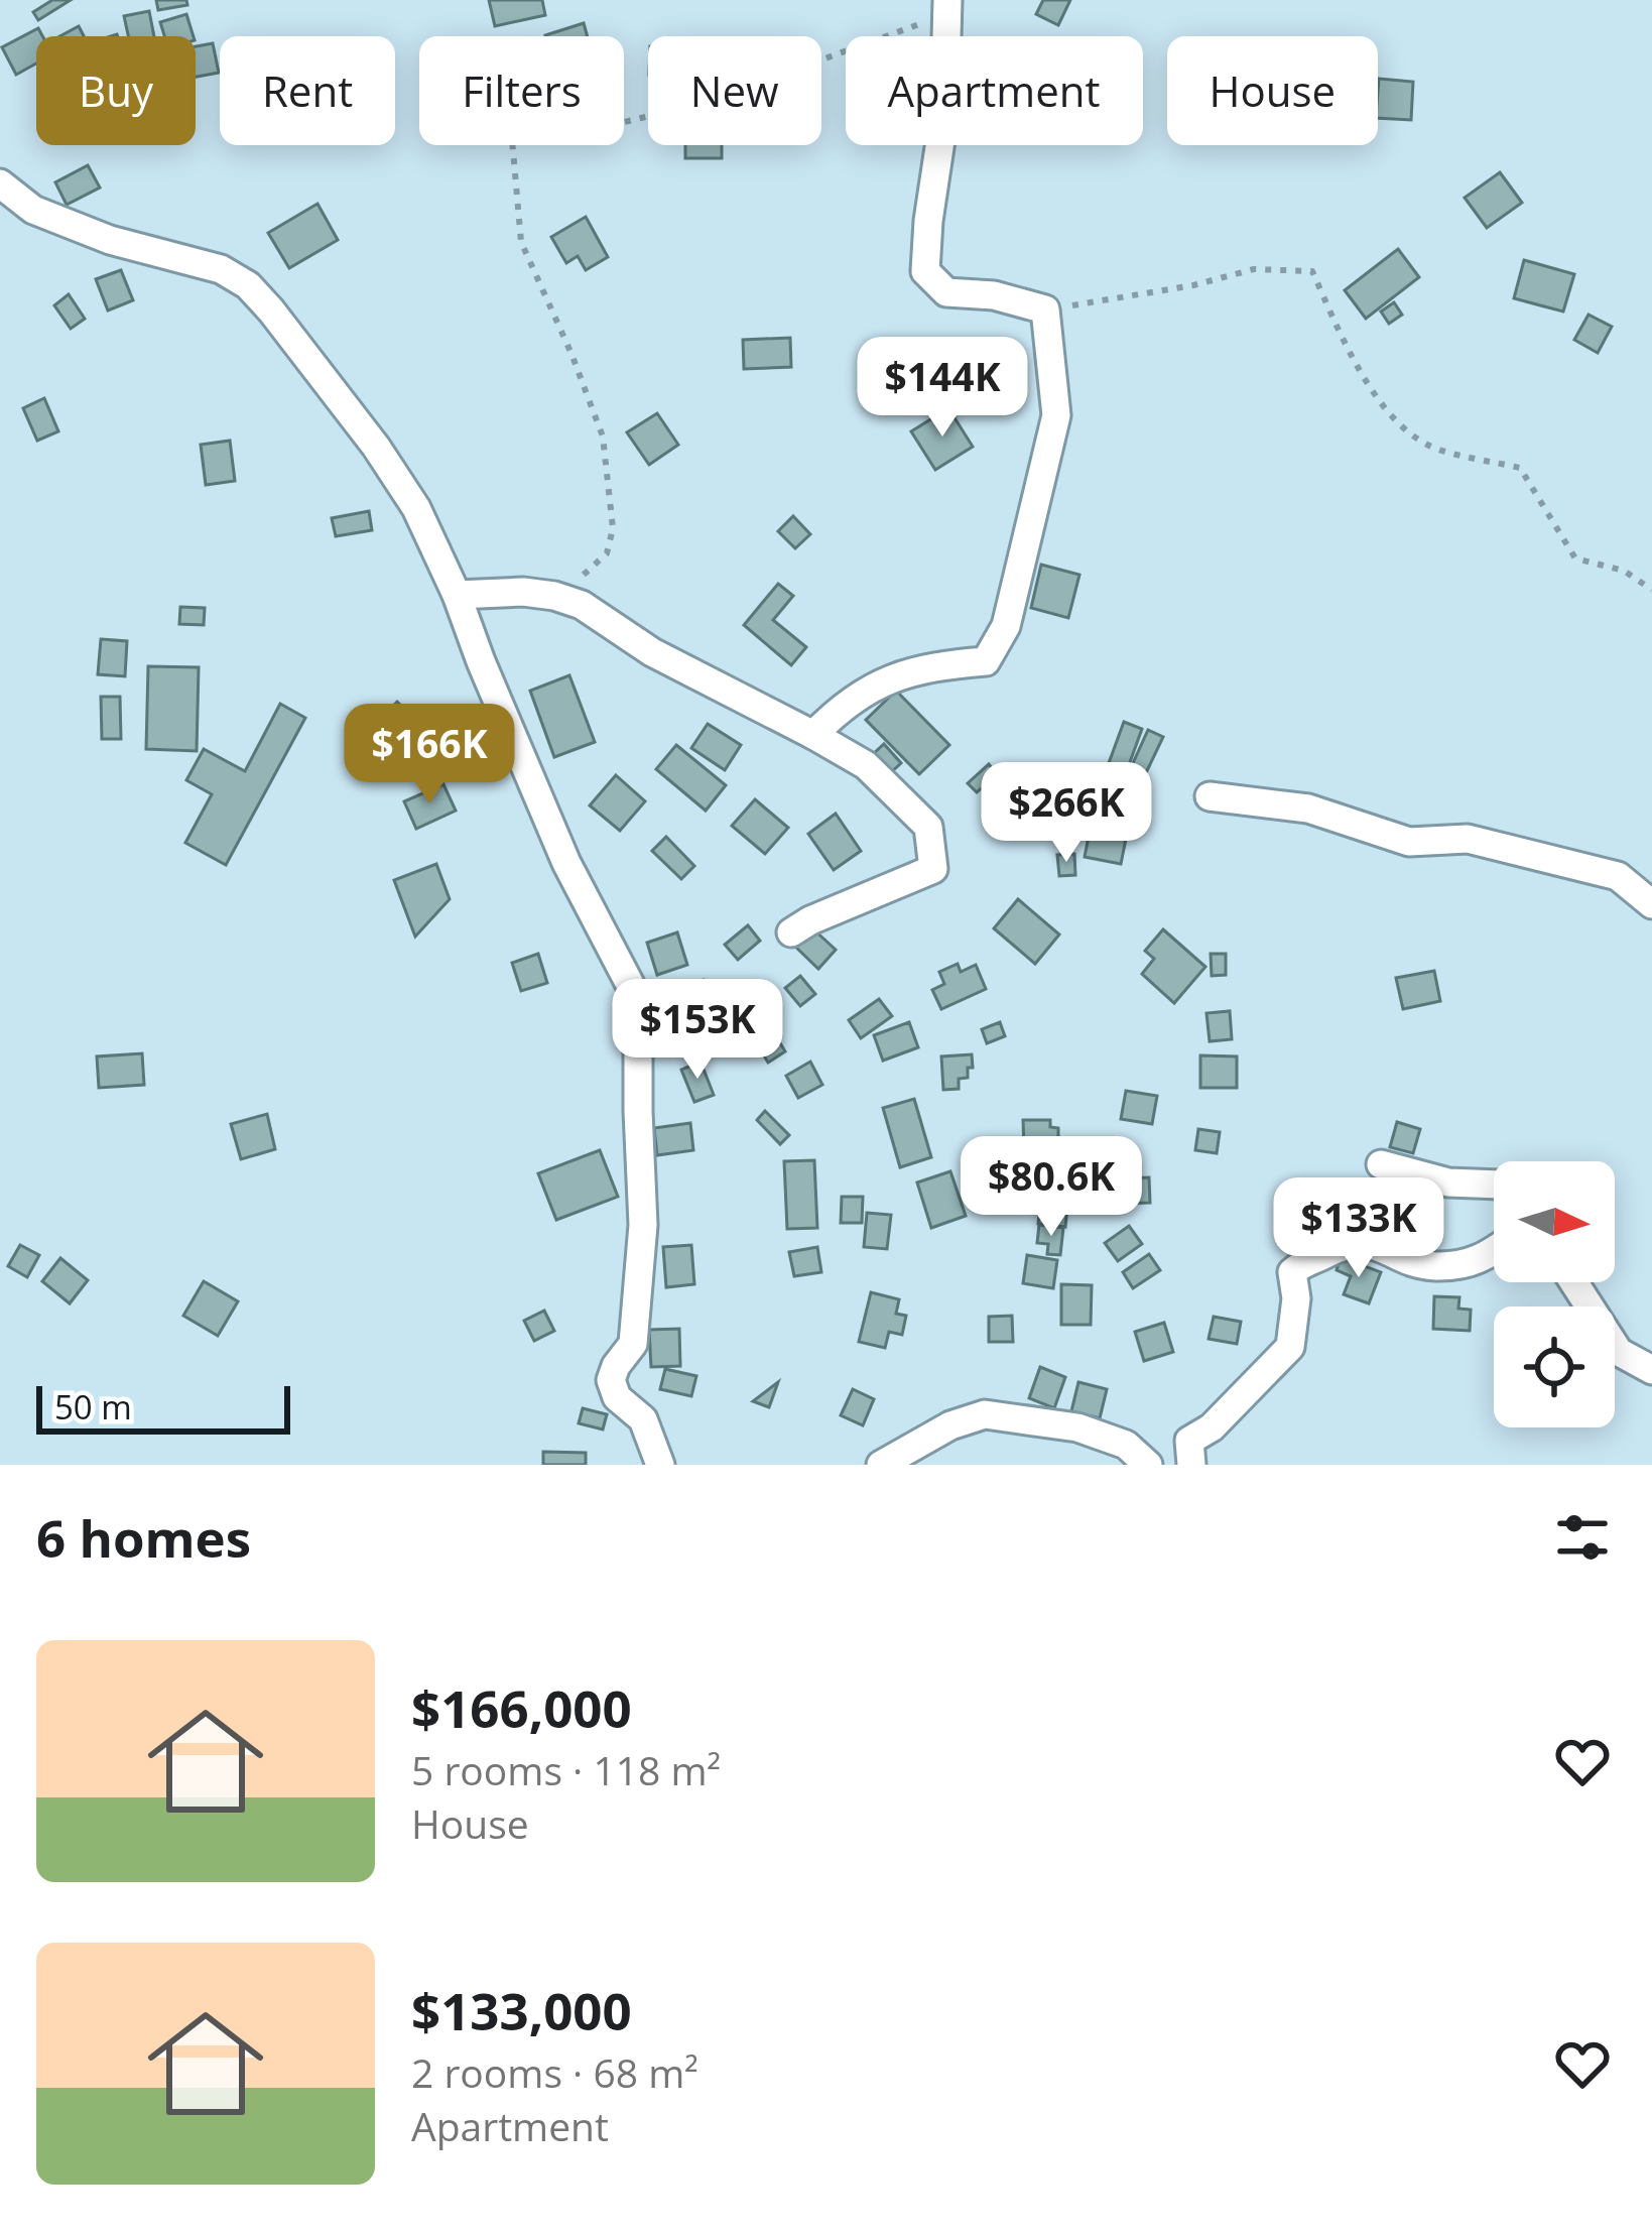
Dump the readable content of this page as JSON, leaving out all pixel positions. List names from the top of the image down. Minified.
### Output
{"scale_bar":"50 m","north":"right","page":{"chip":["Buy","Rent","Filters","New","Apartment","House"],"price":["$144K","$166K","$266K","$153K","$80.6K","$133K"],"scale":"50 m","heading":"6 homes","list":[{"name":"$166,000","note":"5 rooms · 118 m² · House"},{"name":"$133,000","note":"2 rooms · 68 m² · Apartment"}]}}
